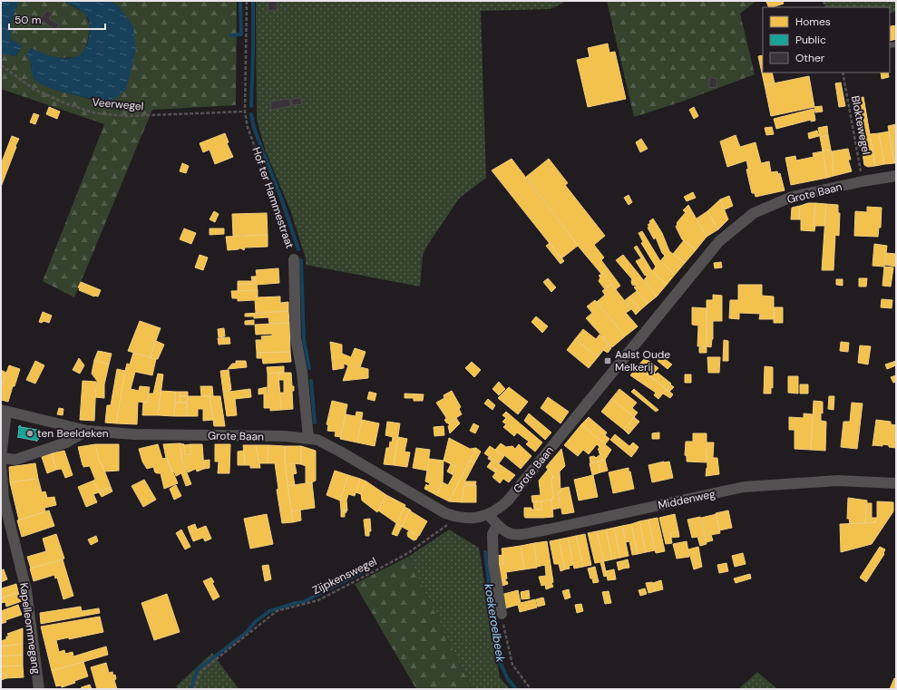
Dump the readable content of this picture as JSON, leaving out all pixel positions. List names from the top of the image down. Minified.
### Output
{"streets":{"street":["Grote Baan","Hof ter Hammestraat","Middenweg","Kapelleommegang"],"path":["Veerwegel","Bloktewegel","Zijpkenswegel"]},"crossings":[["Veerwegel","Hof ter Hammestraat"],["Bloktewegel","Grote Baan"],["Grote Baan","Hof ter Hammestraat"],["Grote Baan","Middenweg"],["Grote Baan","Zijpkenswegel"]],"water":["koekeroelbeek"],"places":{"transit":["Aalst Oude Melkerij"],"other":["ten Beeldeken"]},"legend":["Homes","Public","Other"],"scale_bar":"50 m"}
